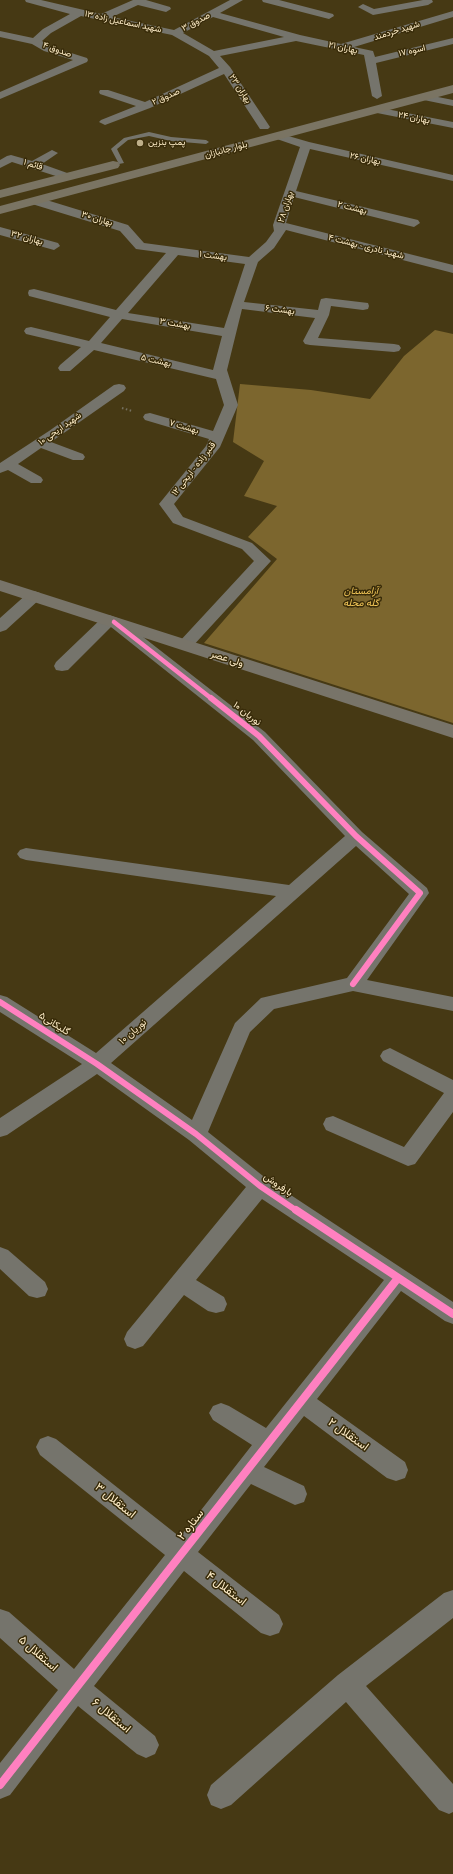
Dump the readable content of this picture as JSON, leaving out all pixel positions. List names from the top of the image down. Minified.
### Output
{"streets":{"highway":["بلوار جانبازان"],"main road":["ولی عصر"],"street":["شهید اسماعیل زاده ۱۳","صدوق ۳","شهید خردمند","بهاران ۲۱","صدوق ۴","اسوه ۱۷","بهاران ۲۳","صدوق ۲","بهاران ۲۴","بهاران ۲۶","قائم ۱","بهاران ۲۸","بهشت ۲","بهاران ۳۰","بهاران ۳۲","شهید نادری - بهشت ۴","بهشت ۱","بهشت ۶","بهشت ۳","بهشت ۵","بهشت ۷","شهید اریحی ۱۰","قنبر زاده - اریحی ۱۲","نوریان ۱۰","گلیکانی۵","بارفروش","استقلال ۲","استقلال ۳","ستاره ۲","استقلال ۴","استقلال ۵","استقلال ۶"]},"crossings":[["شهید اسماعیل زاده ۱۳","صدوق ۳"],["شهید اسماعیل زاده ۱۳","صدوق ۴"],["شهید اسماعیل زاده ۱۳","بهاران ۲۳"],["صدوق ۳","بهاران ۲۱"],["شهید خردمند","بهاران ۲۱"],["بهاران ۲۱","اسوه ۱۷"],["بهاران ۲۱","بلوار جانبازان"],["بهاران ۲۳","صدوق ۲"],["بهاران ۲۳","بلوار جانبازان"],["بهاران ۲۴","بلوار جانبازان"],["بلوار جانبازان","بهاران ۲۶"],["بلوار جانبازان","بهاران ۳۰"],["بهاران ۲۶","بهاران ۲۸"],["بهاران ۲۸","بهشت ۲"],["بهاران ۲۸","شهید نادری - بهشت ۴"],["بهاران ۲۸","بهشت ۱"],["بهاران ۲۸","قنبر زاده - اریحی ۱۲"],["بهاران ۳۰","بهشت ۱"],["بهشت ۱","قنبر زاده - اریحی ۱۲"],["بهشت ۶","قنبر زاده - اریحی ۱۲"],["بهشت ۳","قنبر زاده - اریحی ۱۲"],["بهشت ۵","قنبر زاده - اریحی ۱۲"],["بهشت ۷","قنبر زاده - اریحی ۱۲"],["قنبر زاده - اریحی ۱۲","ولی عصر"],["ولی عصر","نوریان ۱۰"],["نوریان ۱۰","گلیکانی۵"],["نوریان ۱۰","بارفروش"],["گلیکانی۵","بارفروش"],["بارفروش","ستاره ۲"],["استقلال ۲","ستاره ۲"],["استقلال ۳","ستاره ۲"],["استقلال ۳","استقلال ۴"],["ستاره ۲","استقلال ۴"],["ستاره ۲","استقلال ۵"],["ستاره ۲","استقلال ۶"],["استقلال ۵","استقلال ۶"]],"parks":["آرامستان گله محله"],"places":["پمپ بنزین"]}
